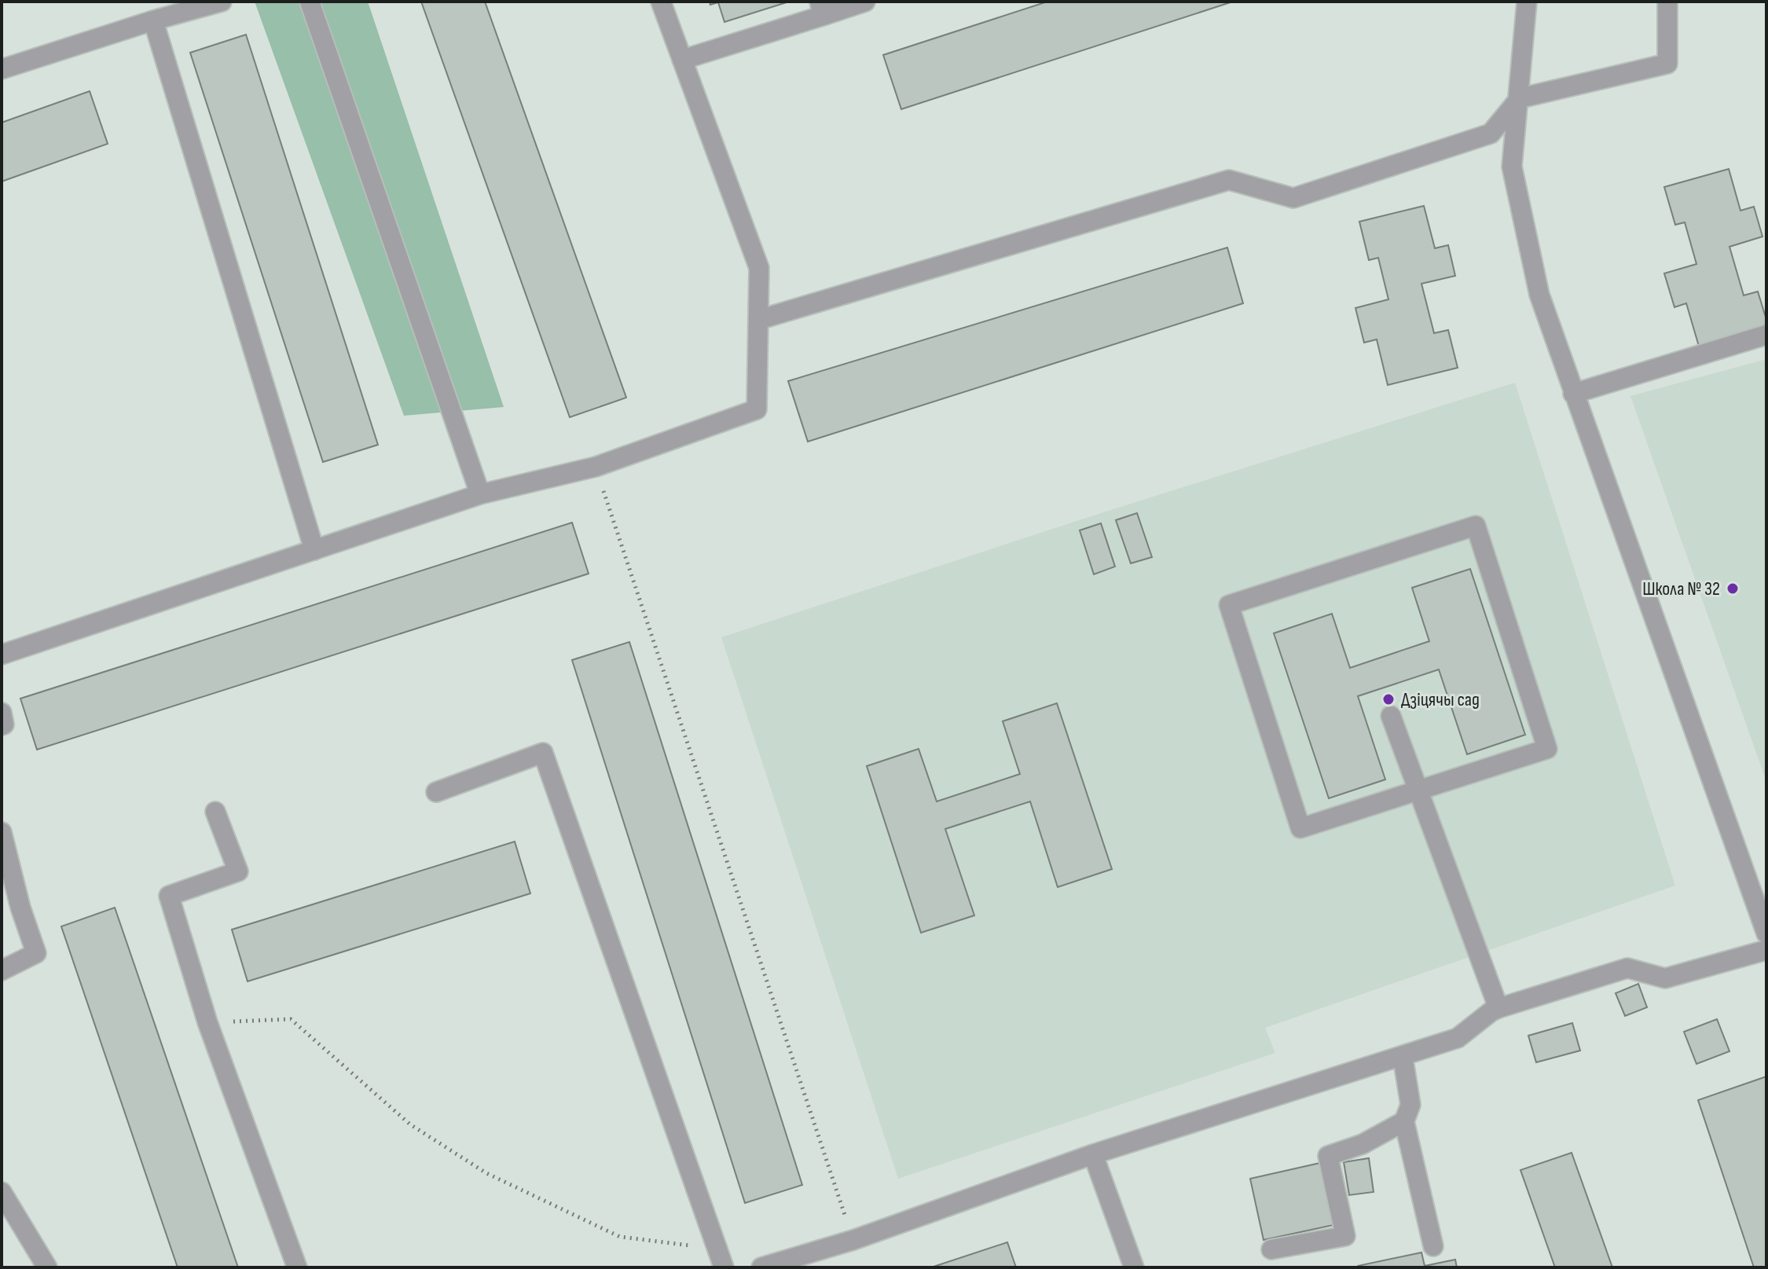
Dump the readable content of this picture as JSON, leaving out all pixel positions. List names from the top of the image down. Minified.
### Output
{"places":["Школа № 32","Дзіцячы сад"]}
